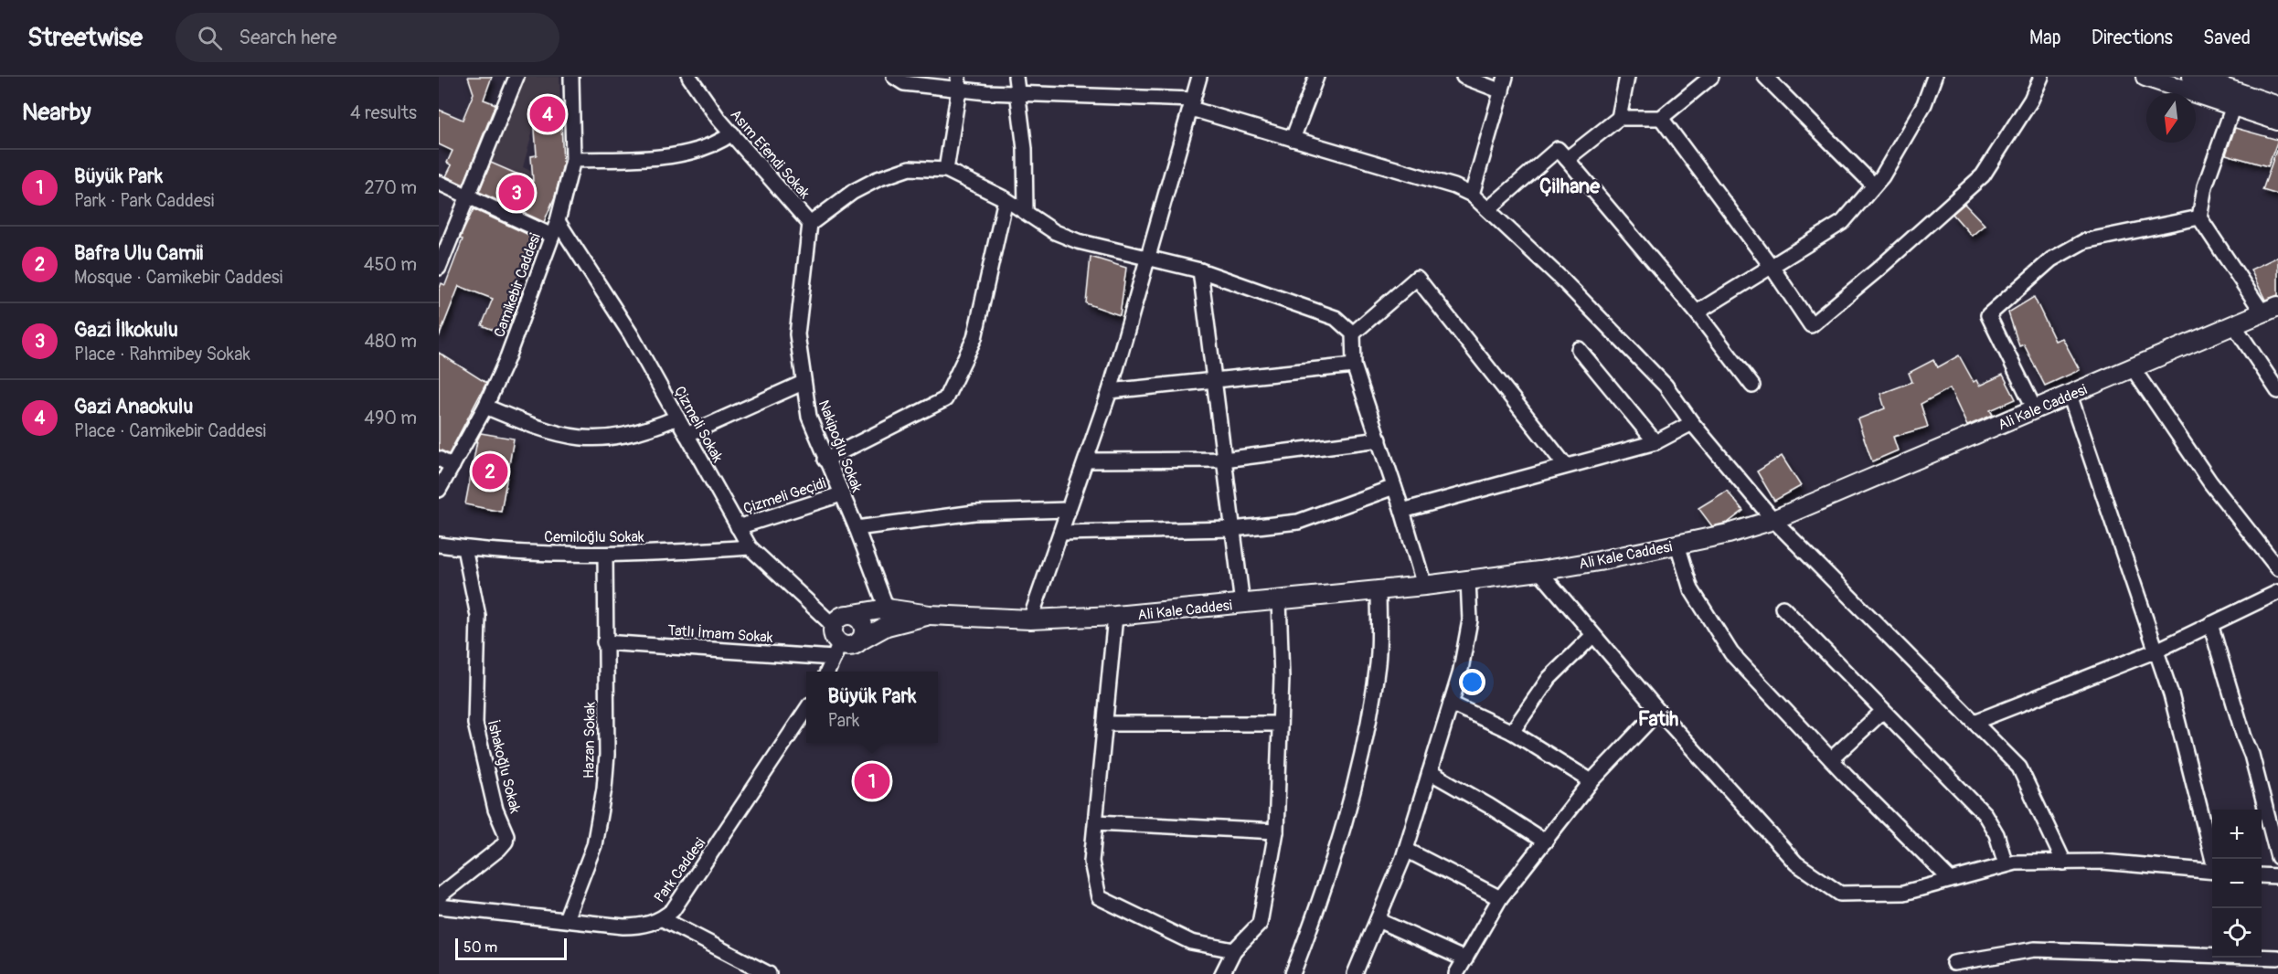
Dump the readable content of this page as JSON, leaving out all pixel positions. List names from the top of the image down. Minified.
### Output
{"streets":{"main road":["Ali Kale Caddesi"],"street":["Asım Efendi Sokak","Camikebir Caddesi","Çizmeli Sokak","Nakipoğlu Sokak","Çizmeli Geçidi","Cemiloğlu Sokak","Tatlı İmam Sokak","Hazan Sokak","İshakoğlu Sokak","Park Caddesi"]},"crossings":[["Asım Efendi Sokak","Nakipoğlu Sokak"],["Camikebir Caddesi","Çizmeli Sokak"],["Ali Kale Caddesi","Çizmeli Sokak"],["Ali Kale Caddesi","Nakipoğlu Sokak"],["Ali Kale Caddesi","Tatlı İmam Sokak"],["Çizmeli Sokak","Çizmeli Geçidi"],["Çizmeli Sokak","Cemiloğlu Sokak"],["Nakipoğlu Sokak","Çizmeli Geçidi"],["Cemiloğlu Sokak","Hazan Sokak"],["Cemiloğlu Sokak","İshakoğlu Sokak"],["Tatlı İmam Sokak","Hazan Sokak"],["Hazan Sokak","Park Caddesi"]],"districts":["Çilhane","Fatih"],"scale_bar":"50 m","north":"bottom","page":{"header":"Streetwise","search":"Search here","nav":["Map","Directions","Saved"],"heading":["Nearby","4 results"],"pins":["4","3","2","1"],"list":[{"mark":"1","name":"Büyük Park","note":"Park · Park Caddesi","value":"270 m"},{"mark":"2","name":"Bafra Ulu Camii","note":"Mosque · Camikebir Caddesi","value":"450 m"},{"mark":"3","name":"Gazi İlkokulu","note":"Place · Rahmibey Sokak","value":"480 m"},{"mark":"4","name":"Gazi Anaokulu","note":"Place · Camikebir Caddesi","value":"490 m"}],"popup":["Büyük Park","Park"],"map_buttons":["+","−"],"scale":"50 m"}}
